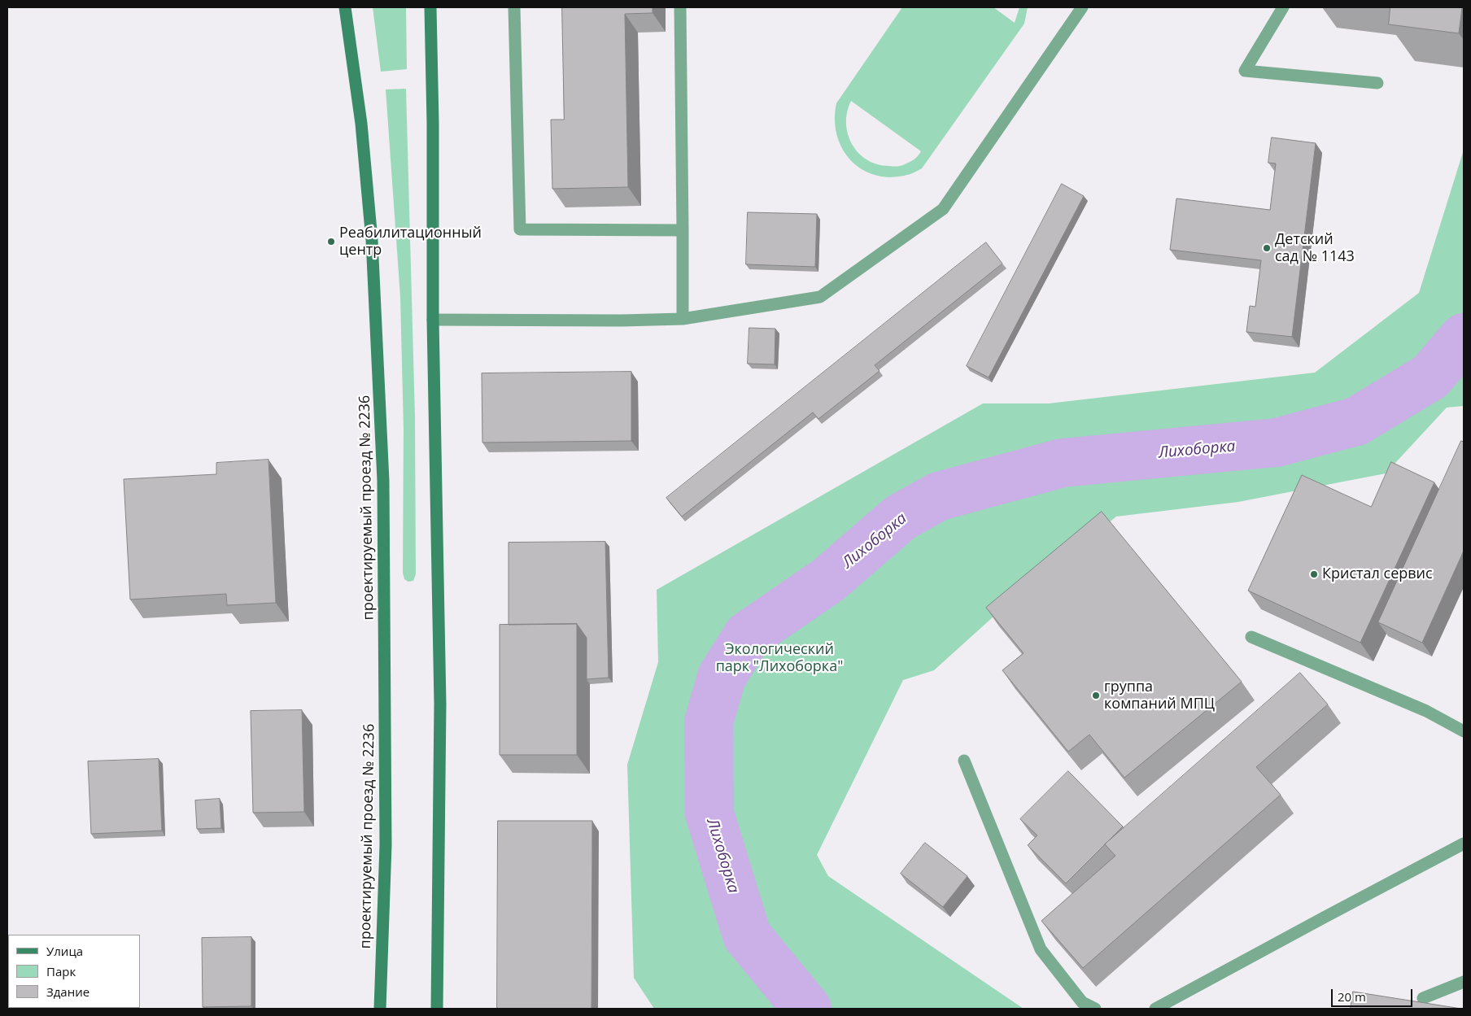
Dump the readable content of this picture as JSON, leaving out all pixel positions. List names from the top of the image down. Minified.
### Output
{"streets":{"main road":["проектируемый проезд № 2236"]},"water":["Лихоборка"],"parks":["Экологический парк \"Лихоборка\""],"places":["Реабилитационный центр","Детский сад № 1143","Кристал сервис","группа компаний МПЦ"],"legend":["Улица","Парк","Здание"],"scale_bar":"20 m"}
